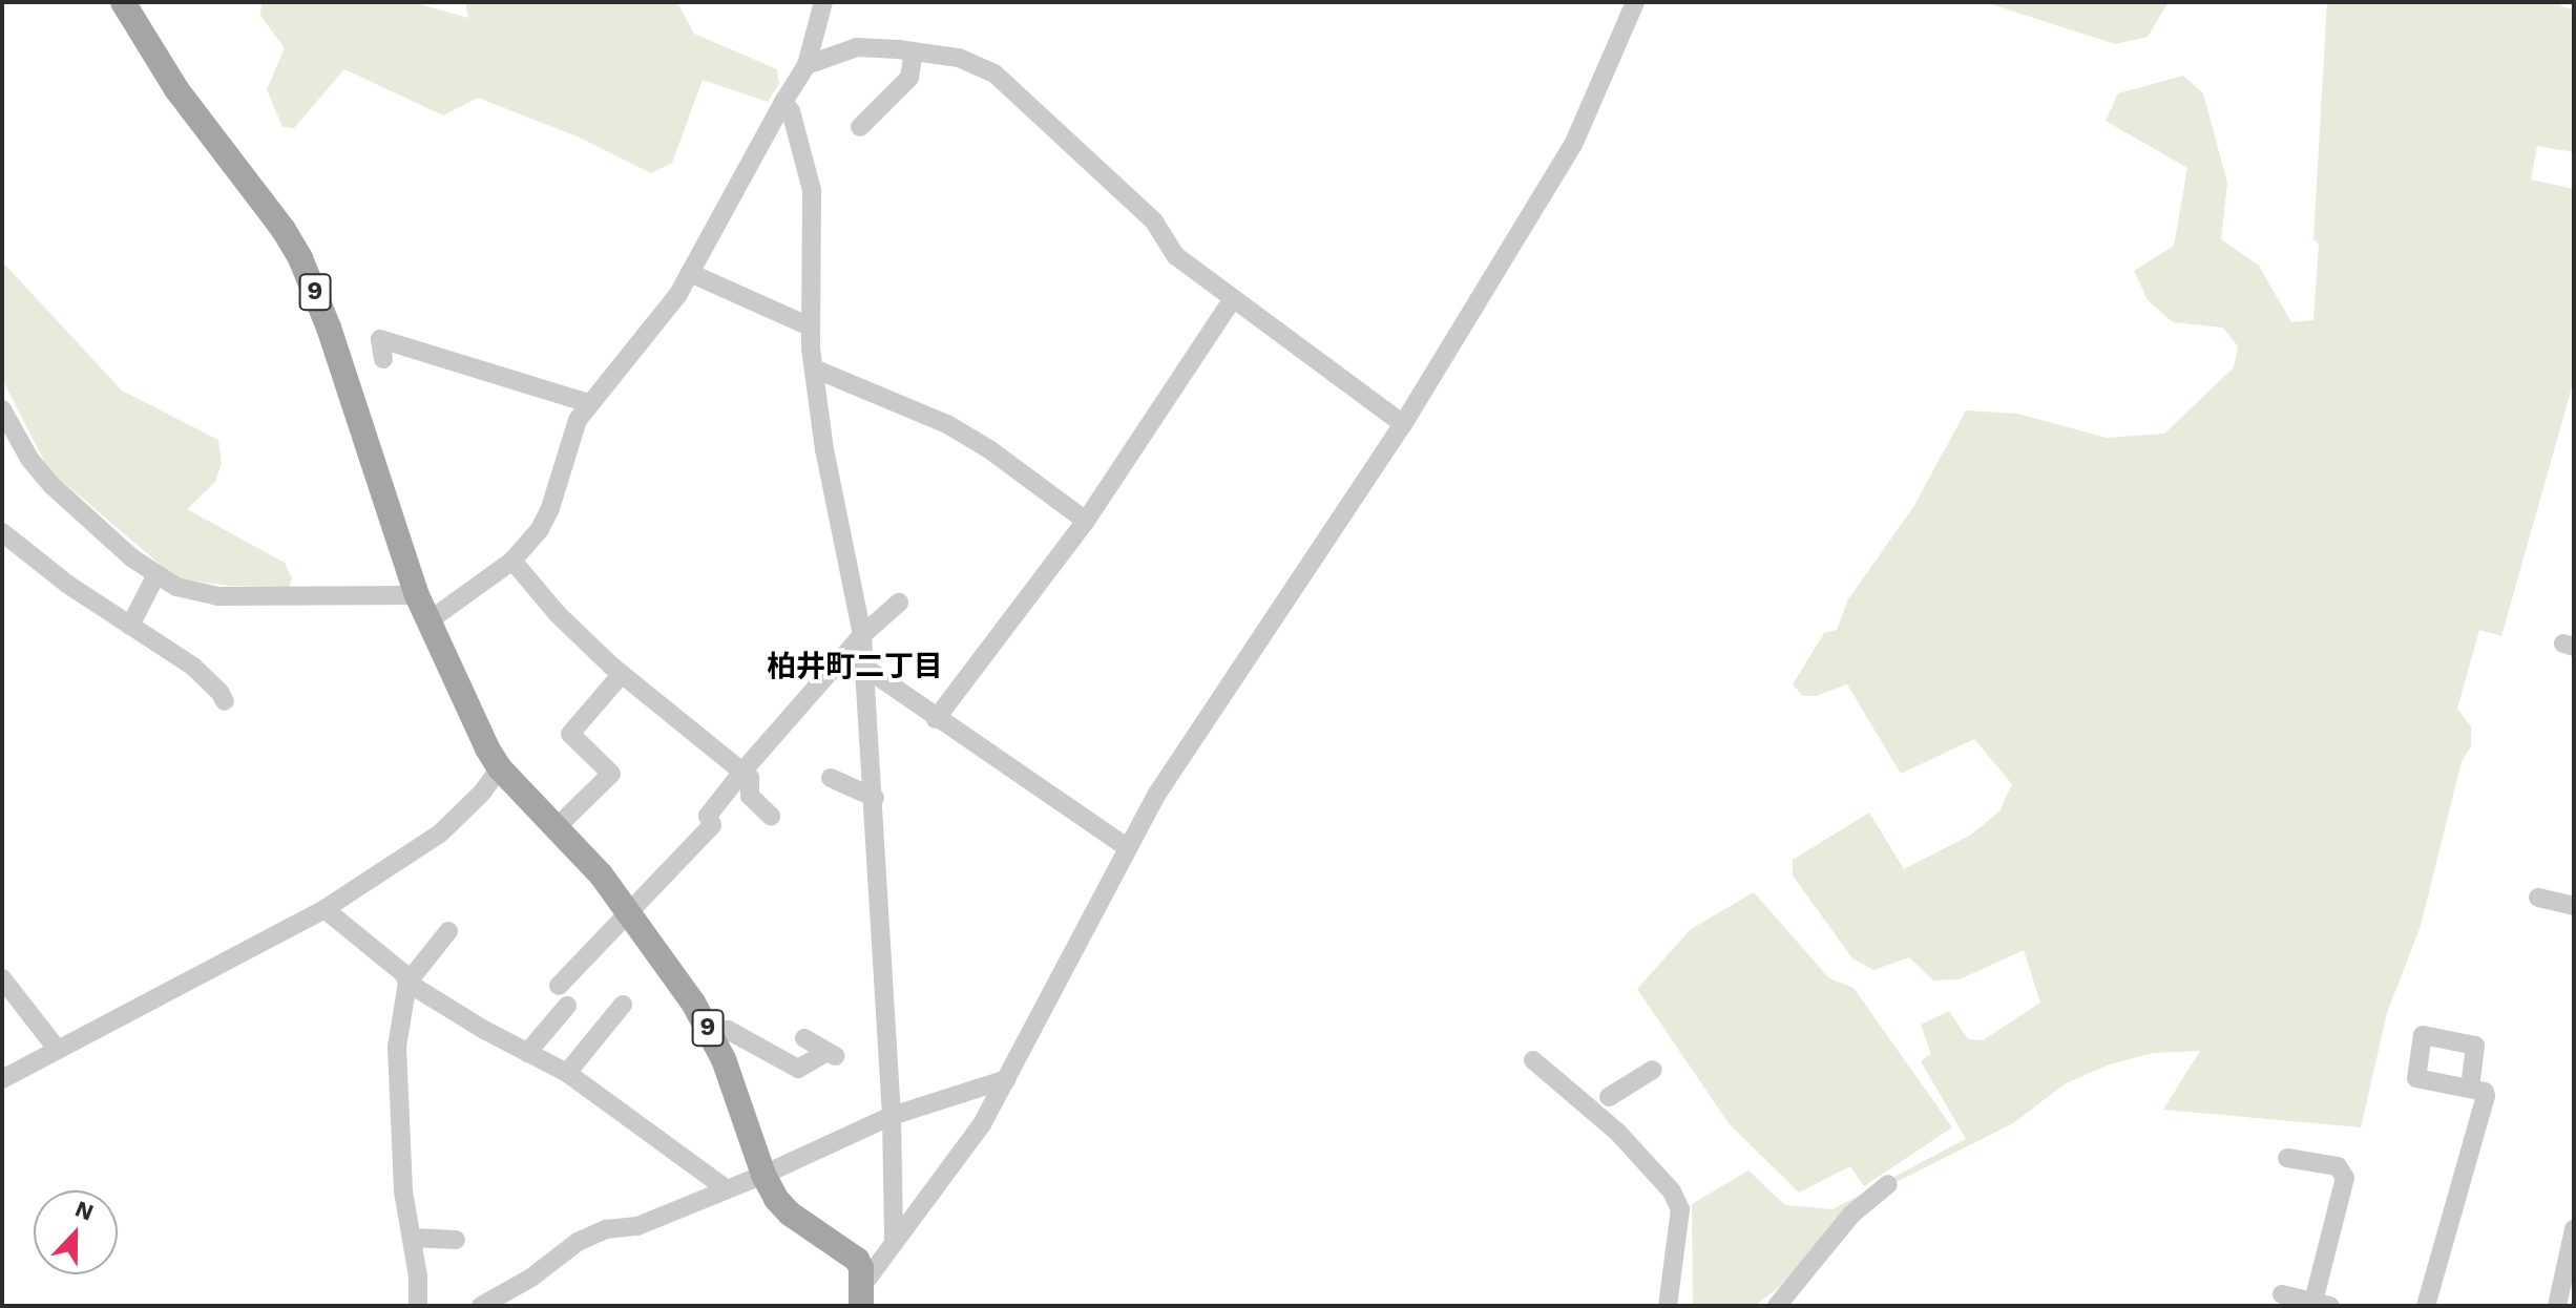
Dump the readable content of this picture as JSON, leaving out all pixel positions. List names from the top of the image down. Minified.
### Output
{"streets":{"main road":["9"]},"districts":["柏井町二丁目"],"north":"top"}
